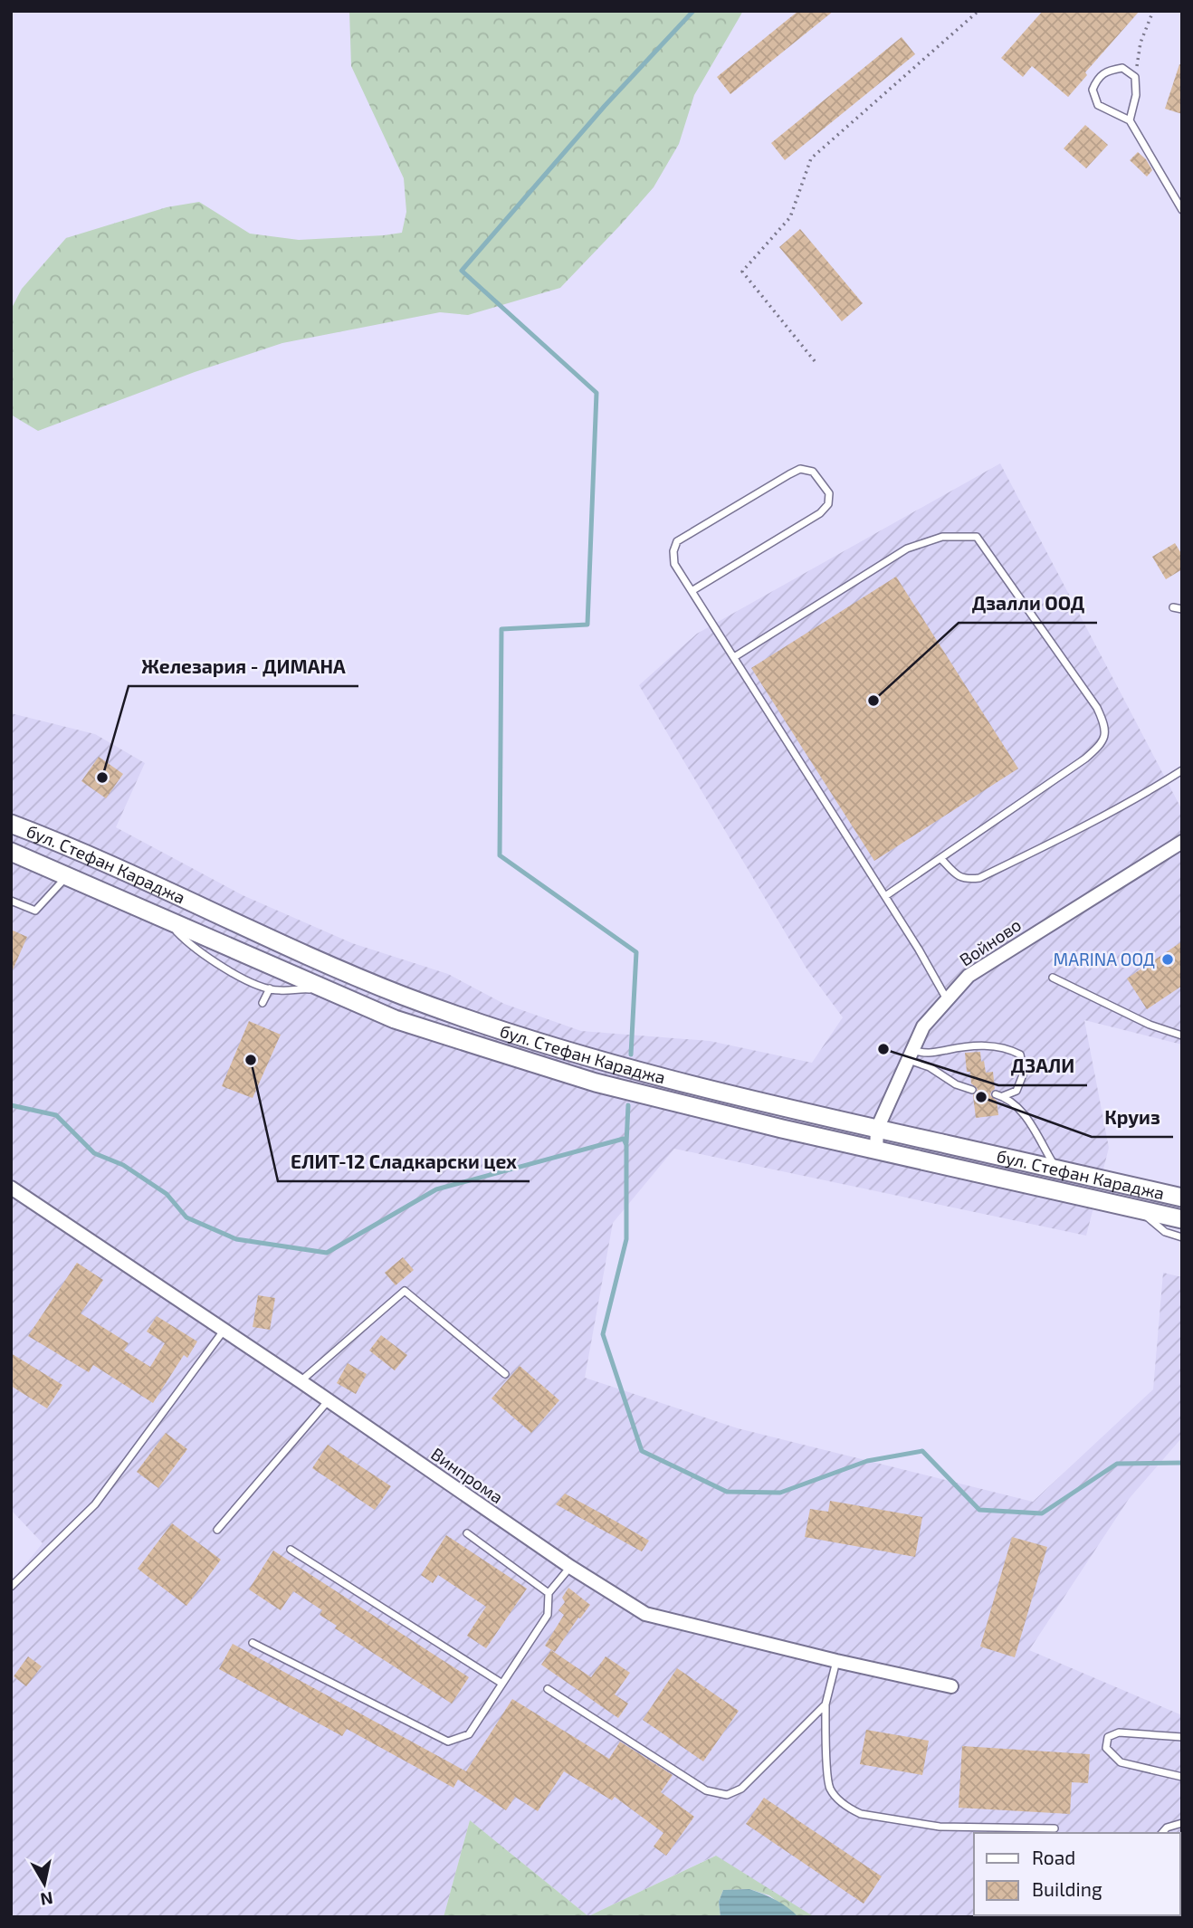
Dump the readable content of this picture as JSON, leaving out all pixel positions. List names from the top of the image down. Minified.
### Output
{"streets":{"main road":["бул. Стефан Караджа"],"street":["Войново","Винпрома"]},"crossings":[["бул. Стефан Караджа","Войново"]],"places":["Дзалли ООД","Железария - ДИМАНА","MARINA ООД","ДЗАЛИ","ЕЛИТ-12 Сладкарски цех","Круиз"],"legend":["Road","Building"],"north":"bottom"}
